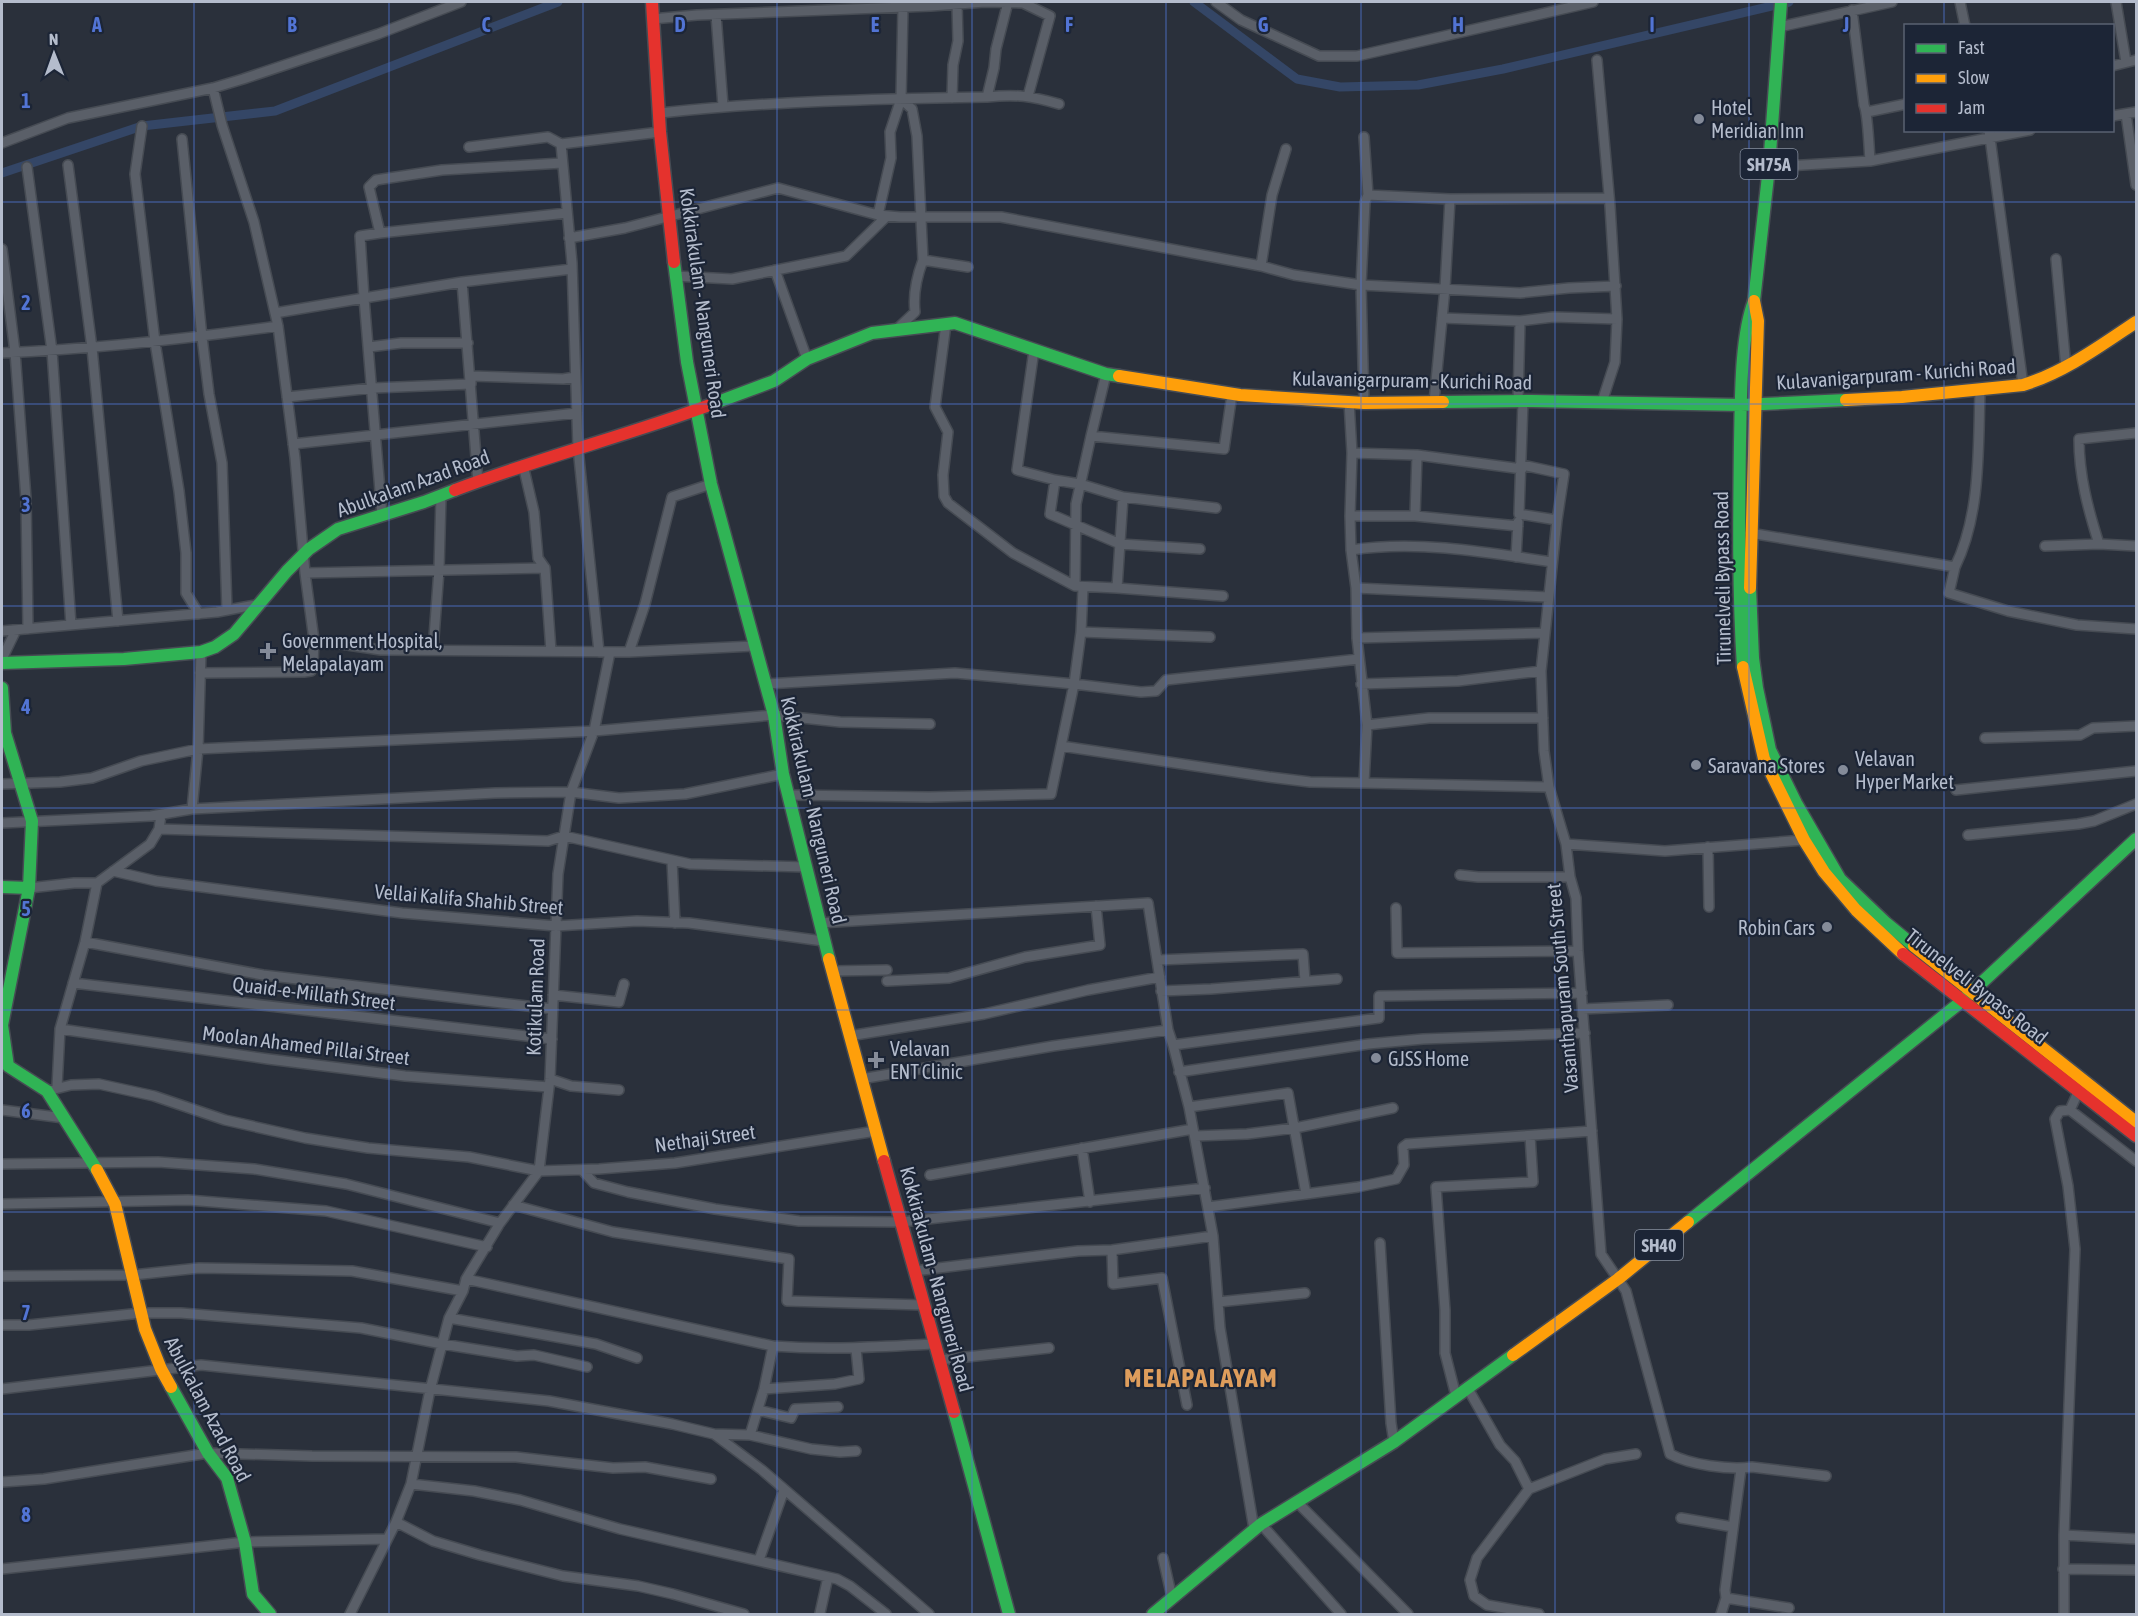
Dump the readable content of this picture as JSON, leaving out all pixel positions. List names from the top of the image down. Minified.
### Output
{"streets":{"main road":["SH75A","Kokkirakulam - Nanguneri Road","Kulavanigarpuram - Kurichi Road","Abulkalam Azad Road","Tirunelveli Bypass Road","SH40"],"street":["Vellai Kalifa Shahib Street","Vasanthapuram South Street","Quaid-e-Millath Street","Kotikulam Road","Moolan Ahamed Pillai Street","Nethaji Street"]},"crossings":[["Kokkirakulam - Nanguneri Road","Kulavanigarpuram - Kurichi Road"],["Kokkirakulam - Nanguneri Road","Abulkalam Azad Road"],["Kokkirakulam - Nanguneri Road","Vellai Kalifa Shahib Street"],["Kokkirakulam - Nanguneri Road","Nethaji Street"],["Kulavanigarpuram - Kurichi Road","Abulkalam Azad Road"],["Kulavanigarpuram - Kurichi Road","Tirunelveli Bypass Road"],["Abulkalam Azad Road","Nethaji Street"],["Tirunelveli Bypass Road","SH40"],["Vellai Kalifa Shahib Street","Kotikulam Road"],["Vasanthapuram South Street","SH40"],["Quaid-e-Millath Street","Kotikulam Road"],["Kotikulam Road","Moolan Ahamed Pillai Street"],["Kotikulam Road","Nethaji Street"]],"districts":["MELAPALAYAM"],"places":{"other":["Hotel Meridian Inn","Saravana Stores","Velavan Hyper Market","Robin Cars","GJSS Home"],"health":["Government Hospital, Melapalayam","Velavan ENT Clinic"]},"legend":["Fast","Slow","Jam"],"north":"top","grid":{"columns":["A","B","C","D","E","F","G","H","I","J"],"rows":["1","2","3","4","5","6","7","8"]}}
